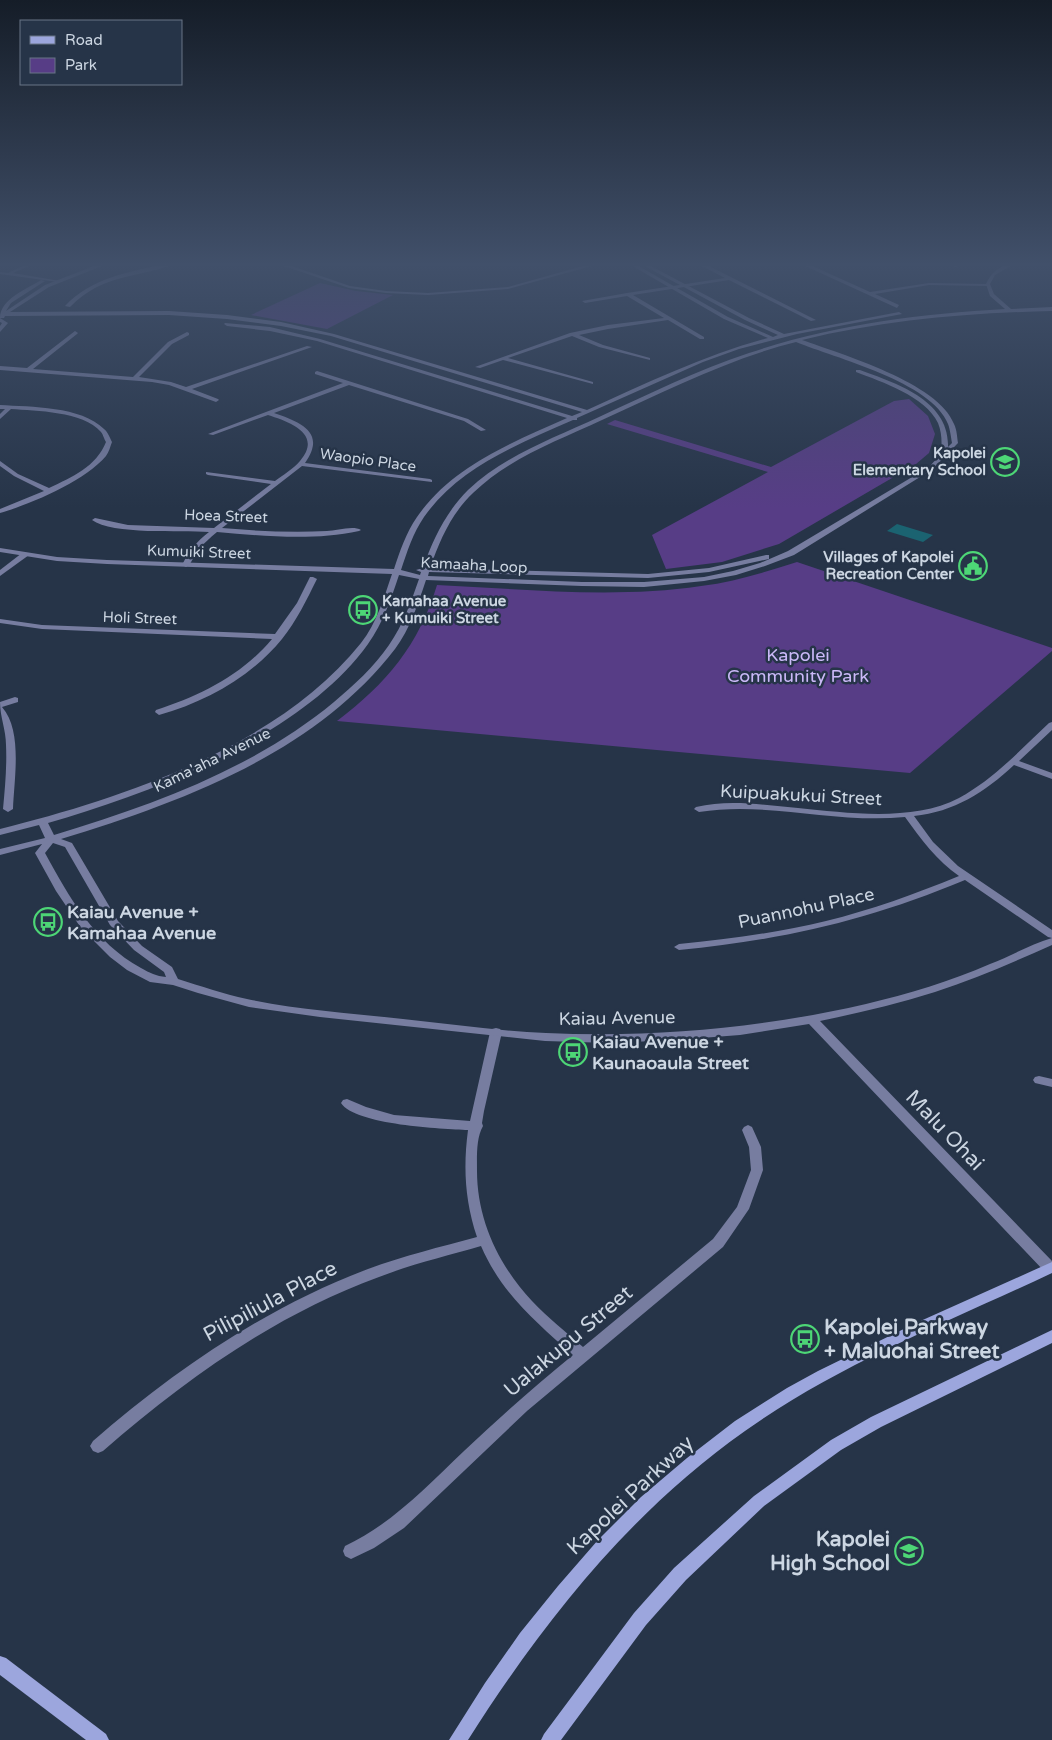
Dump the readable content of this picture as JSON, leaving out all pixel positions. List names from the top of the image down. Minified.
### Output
{"streets":{"main road":["Kapolei Parkway"],"street":["Waopio Place","Hoea Street","Kumuiki Street","Kamaaha Loop","Holi Street","Kama'aha Avenue","Kuipuakukui Street","Puannohu Place","Kaiau Avenue","Malu Ohai","Pilipiliula Place","Ualakupu Street"]},"crossings":[["Kumuiki Street","Kamaaha Loop"],["Kumuiki Street","Kama'aha Avenue"],["Kamaaha Loop","Kama'aha Avenue"],["Kama'aha Avenue","Kaiau Avenue"],["Kaiau Avenue","Malu Ohai"],["Malu Ohai","Kapolei Parkway"]],"parks":["Kapolei Community Park"],"places":{"school or university":["Kapolei Elementary School","Kapolei High School"],"public building":["Villages of Kapolei Recreation Center"],"bus stop":["Kamahaa Avenue + Kumuiki Street","Kaiau Avenue + Kamahaa Avenue","Kaiau Avenue + Kaunaoaula Street","Kapolei Parkway + Maluohai Street"]},"legend":["Road","Park"]}
